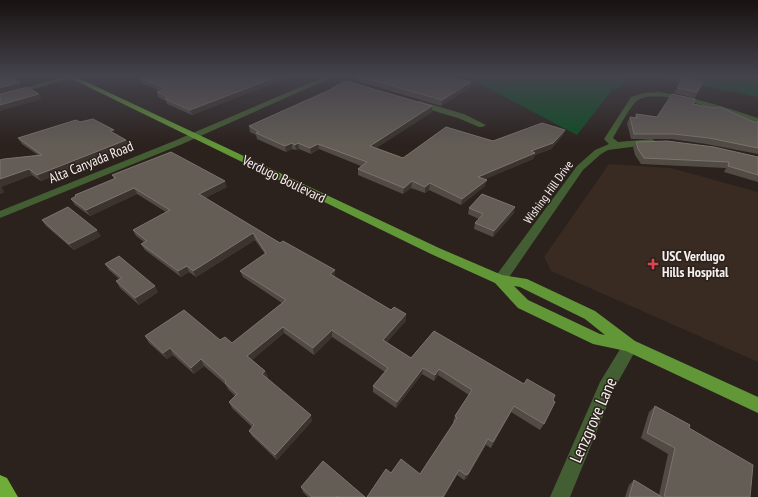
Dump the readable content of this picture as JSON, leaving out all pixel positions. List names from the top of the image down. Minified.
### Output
{"streets":{"main road":["Verdugo Boulevard"],"street":["Alta Canyada Road","Wishing Hill Drive","Lenzgrove Lane"]},"crossings":[["Alta Canyada Road","Verdugo Boulevard"],["Verdugo Boulevard","Wishing Hill Drive"],["Verdugo Boulevard","Lenzgrove Lane"]],"places":{"health":["USC Verdugo Hills Hospital"]}}
